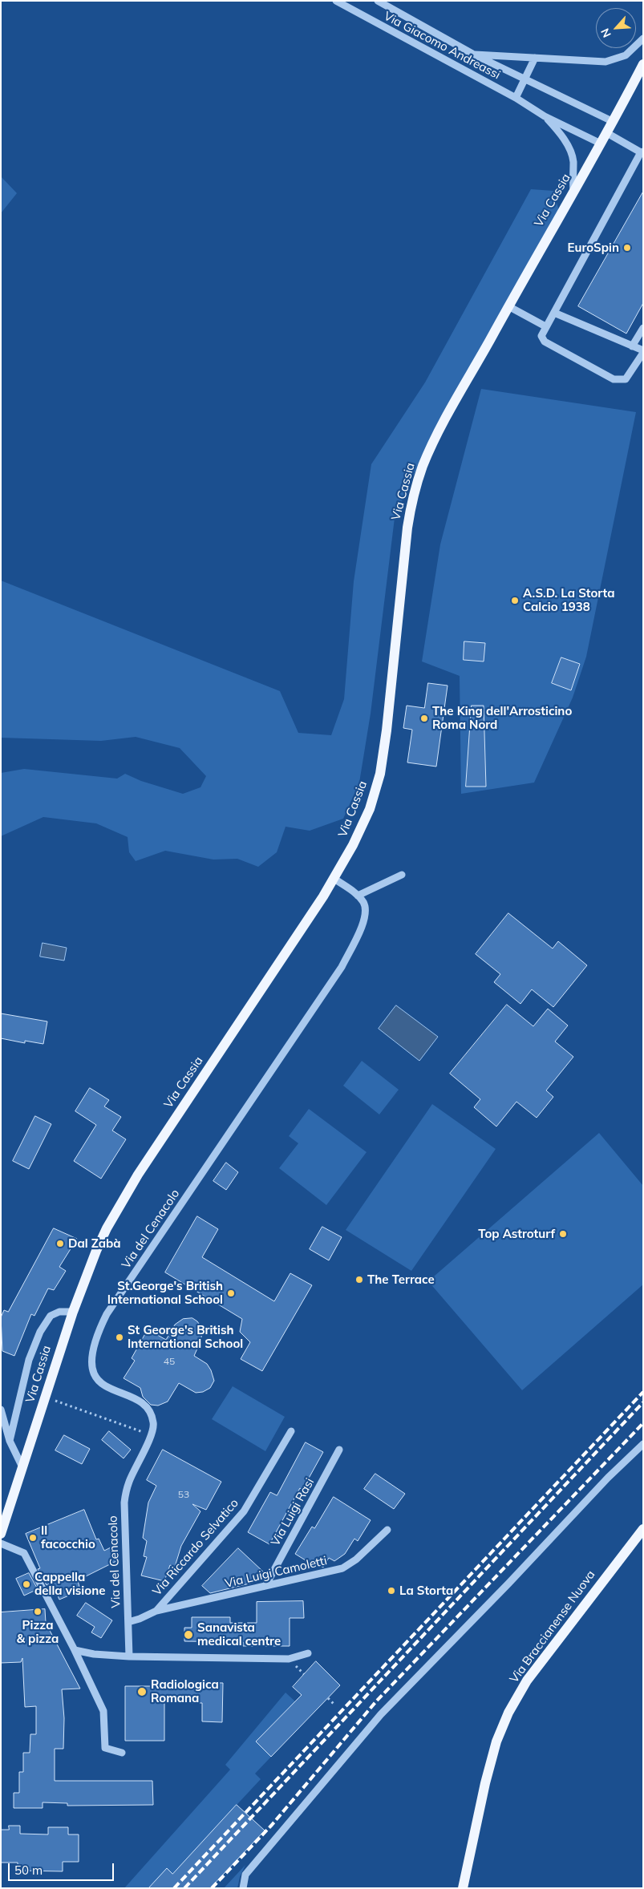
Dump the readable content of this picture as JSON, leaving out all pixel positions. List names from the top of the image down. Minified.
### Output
{"streets":{"main road":["Via Cassia","Via Braccianense Nuova"],"street":["Via Giacomo Andreassi","Via del Cenacolo","Via Luigi Rasi","Via Riccardo Selvatico","Via Luigi Camoletti"]},"crossings":[["Via Giacomo Andreassi","Via Cassia"],["Via del Cenacolo","Via Riccardo Selvatico"],["Via Luigi Rasi","Via Luigi Camoletti"],["Via Riccardo Selvatico","Via Luigi Camoletti"]],"places":["EuroSpin","A.S.D. La Storta Calcio 1938","The King dell'Arrosticino Roma Nord","Top Astroturf","Dal Zabà","The Terrace","St.George's British International School","St George's British International School","Il facocchio","Cappella della visione","La Storta","Pizza & pizza","Sanavista medical centre","Radiologica Romana"],"house_numbers":["45","53"],"scale_bar":"50 m","north":"bottom left"}
